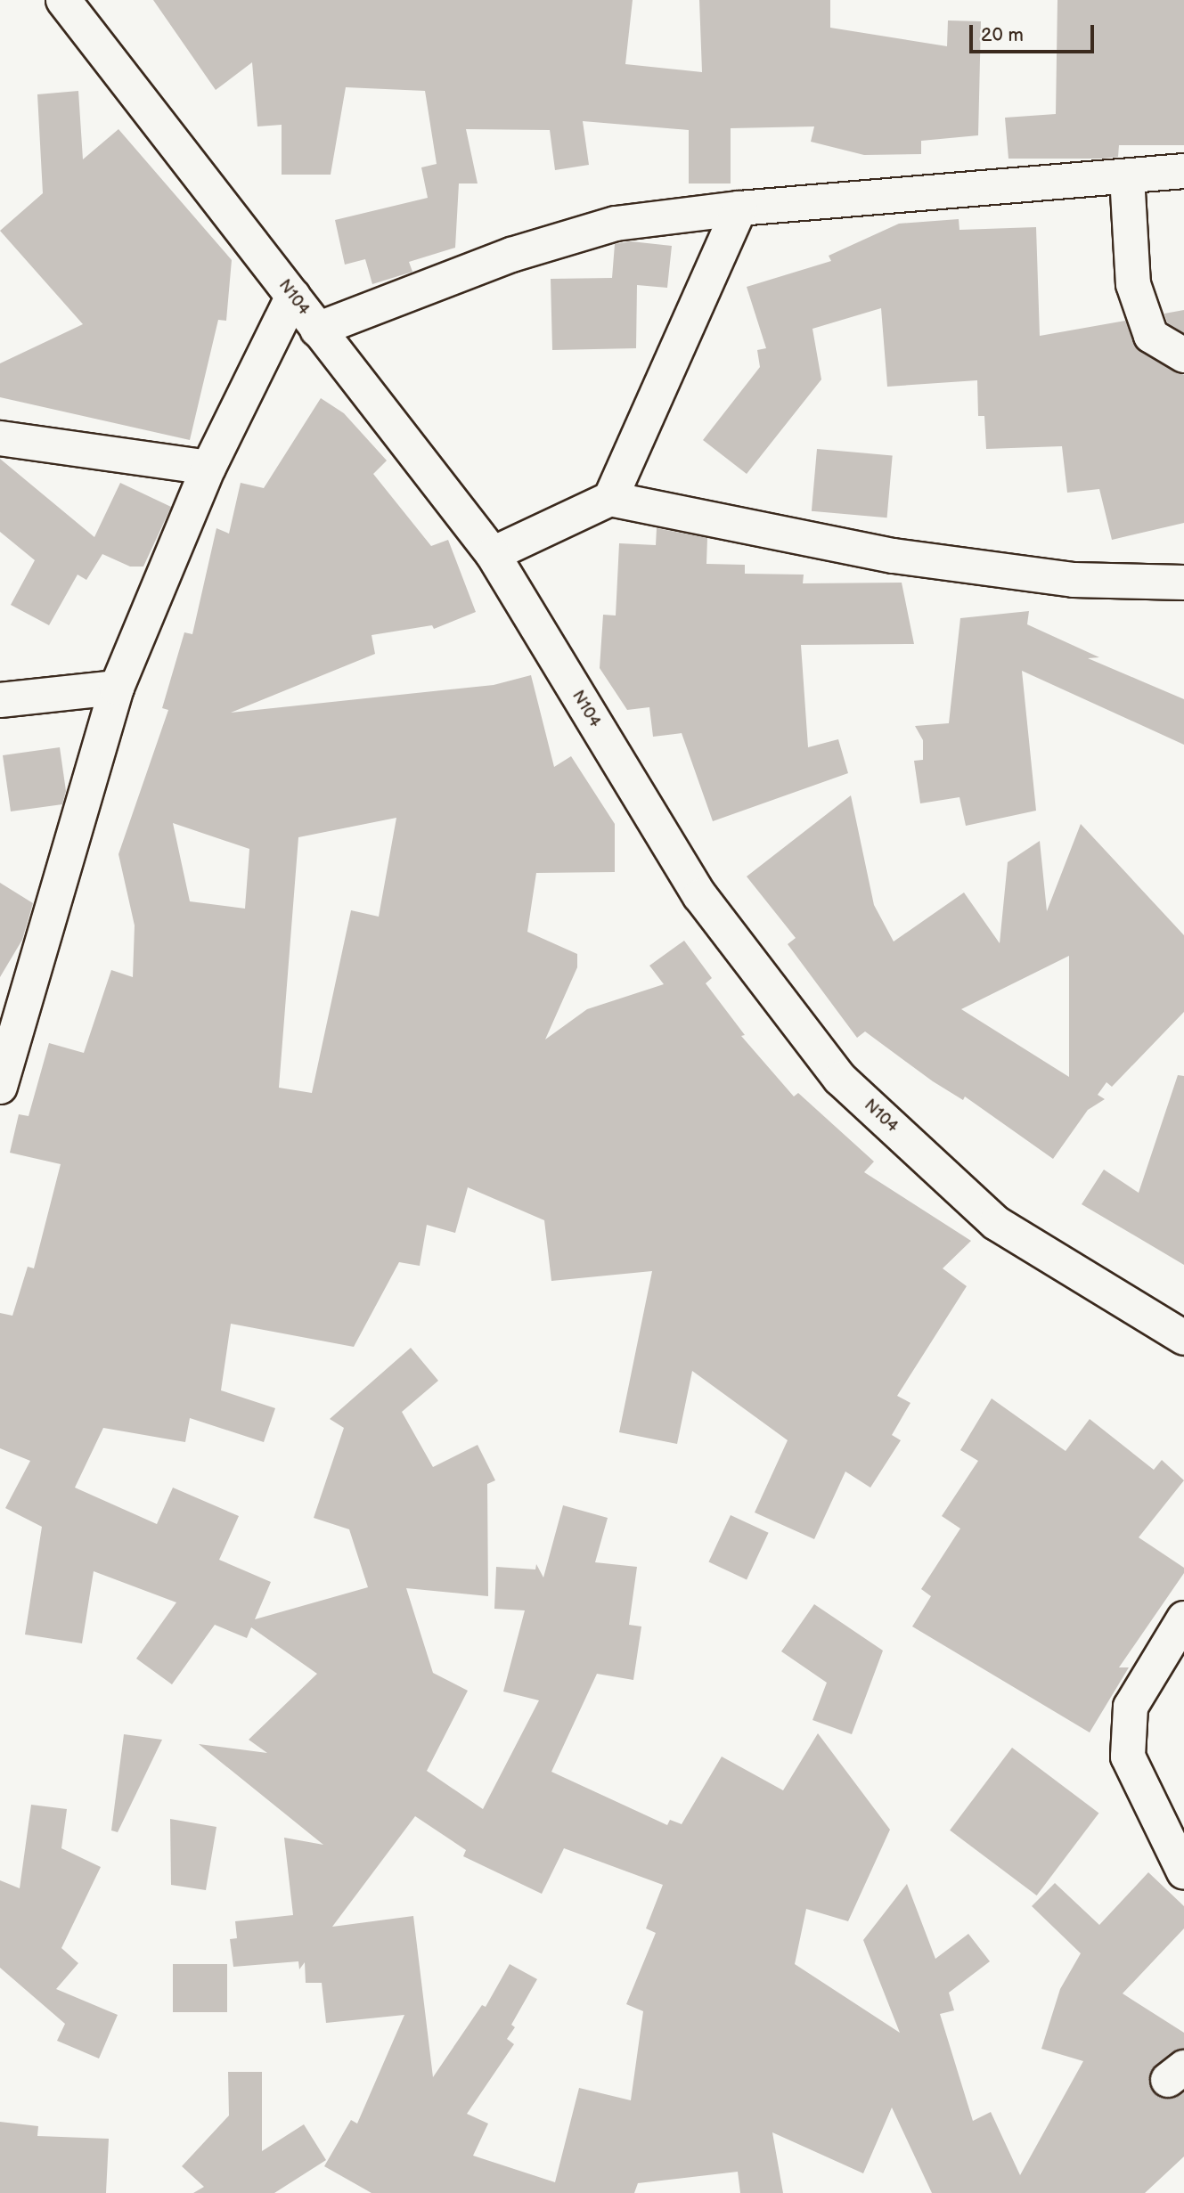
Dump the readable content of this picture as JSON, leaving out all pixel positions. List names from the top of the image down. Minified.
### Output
{"streets":{"street":["N104"]},"scale_bar":"20 m"}
